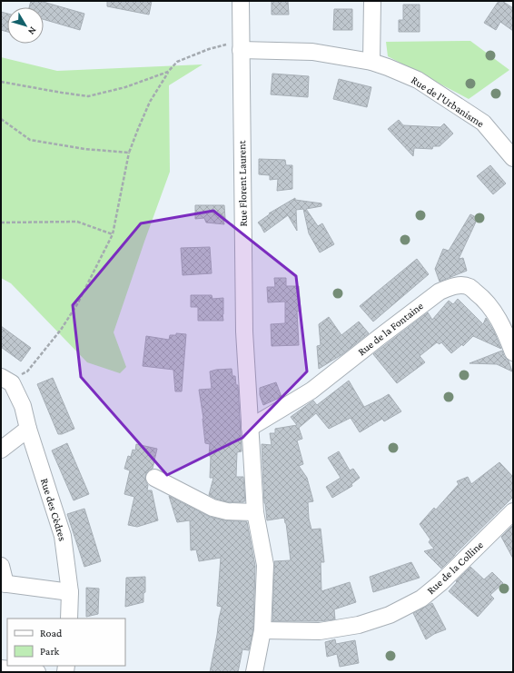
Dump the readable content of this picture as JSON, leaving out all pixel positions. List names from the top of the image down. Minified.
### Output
{"streets":{"street":["Rue de l'Urbanisme","Rue Florent Laurent","Rue de la Fontaine","Rue des Cèdres","Rue de la Colline"]},"crossings":[["Rue de l'Urbanisme","Rue Florent Laurent"],["Rue Florent Laurent","Rue de la Fontaine"]],"legend":["Road","Park"],"north":"bottom right"}
